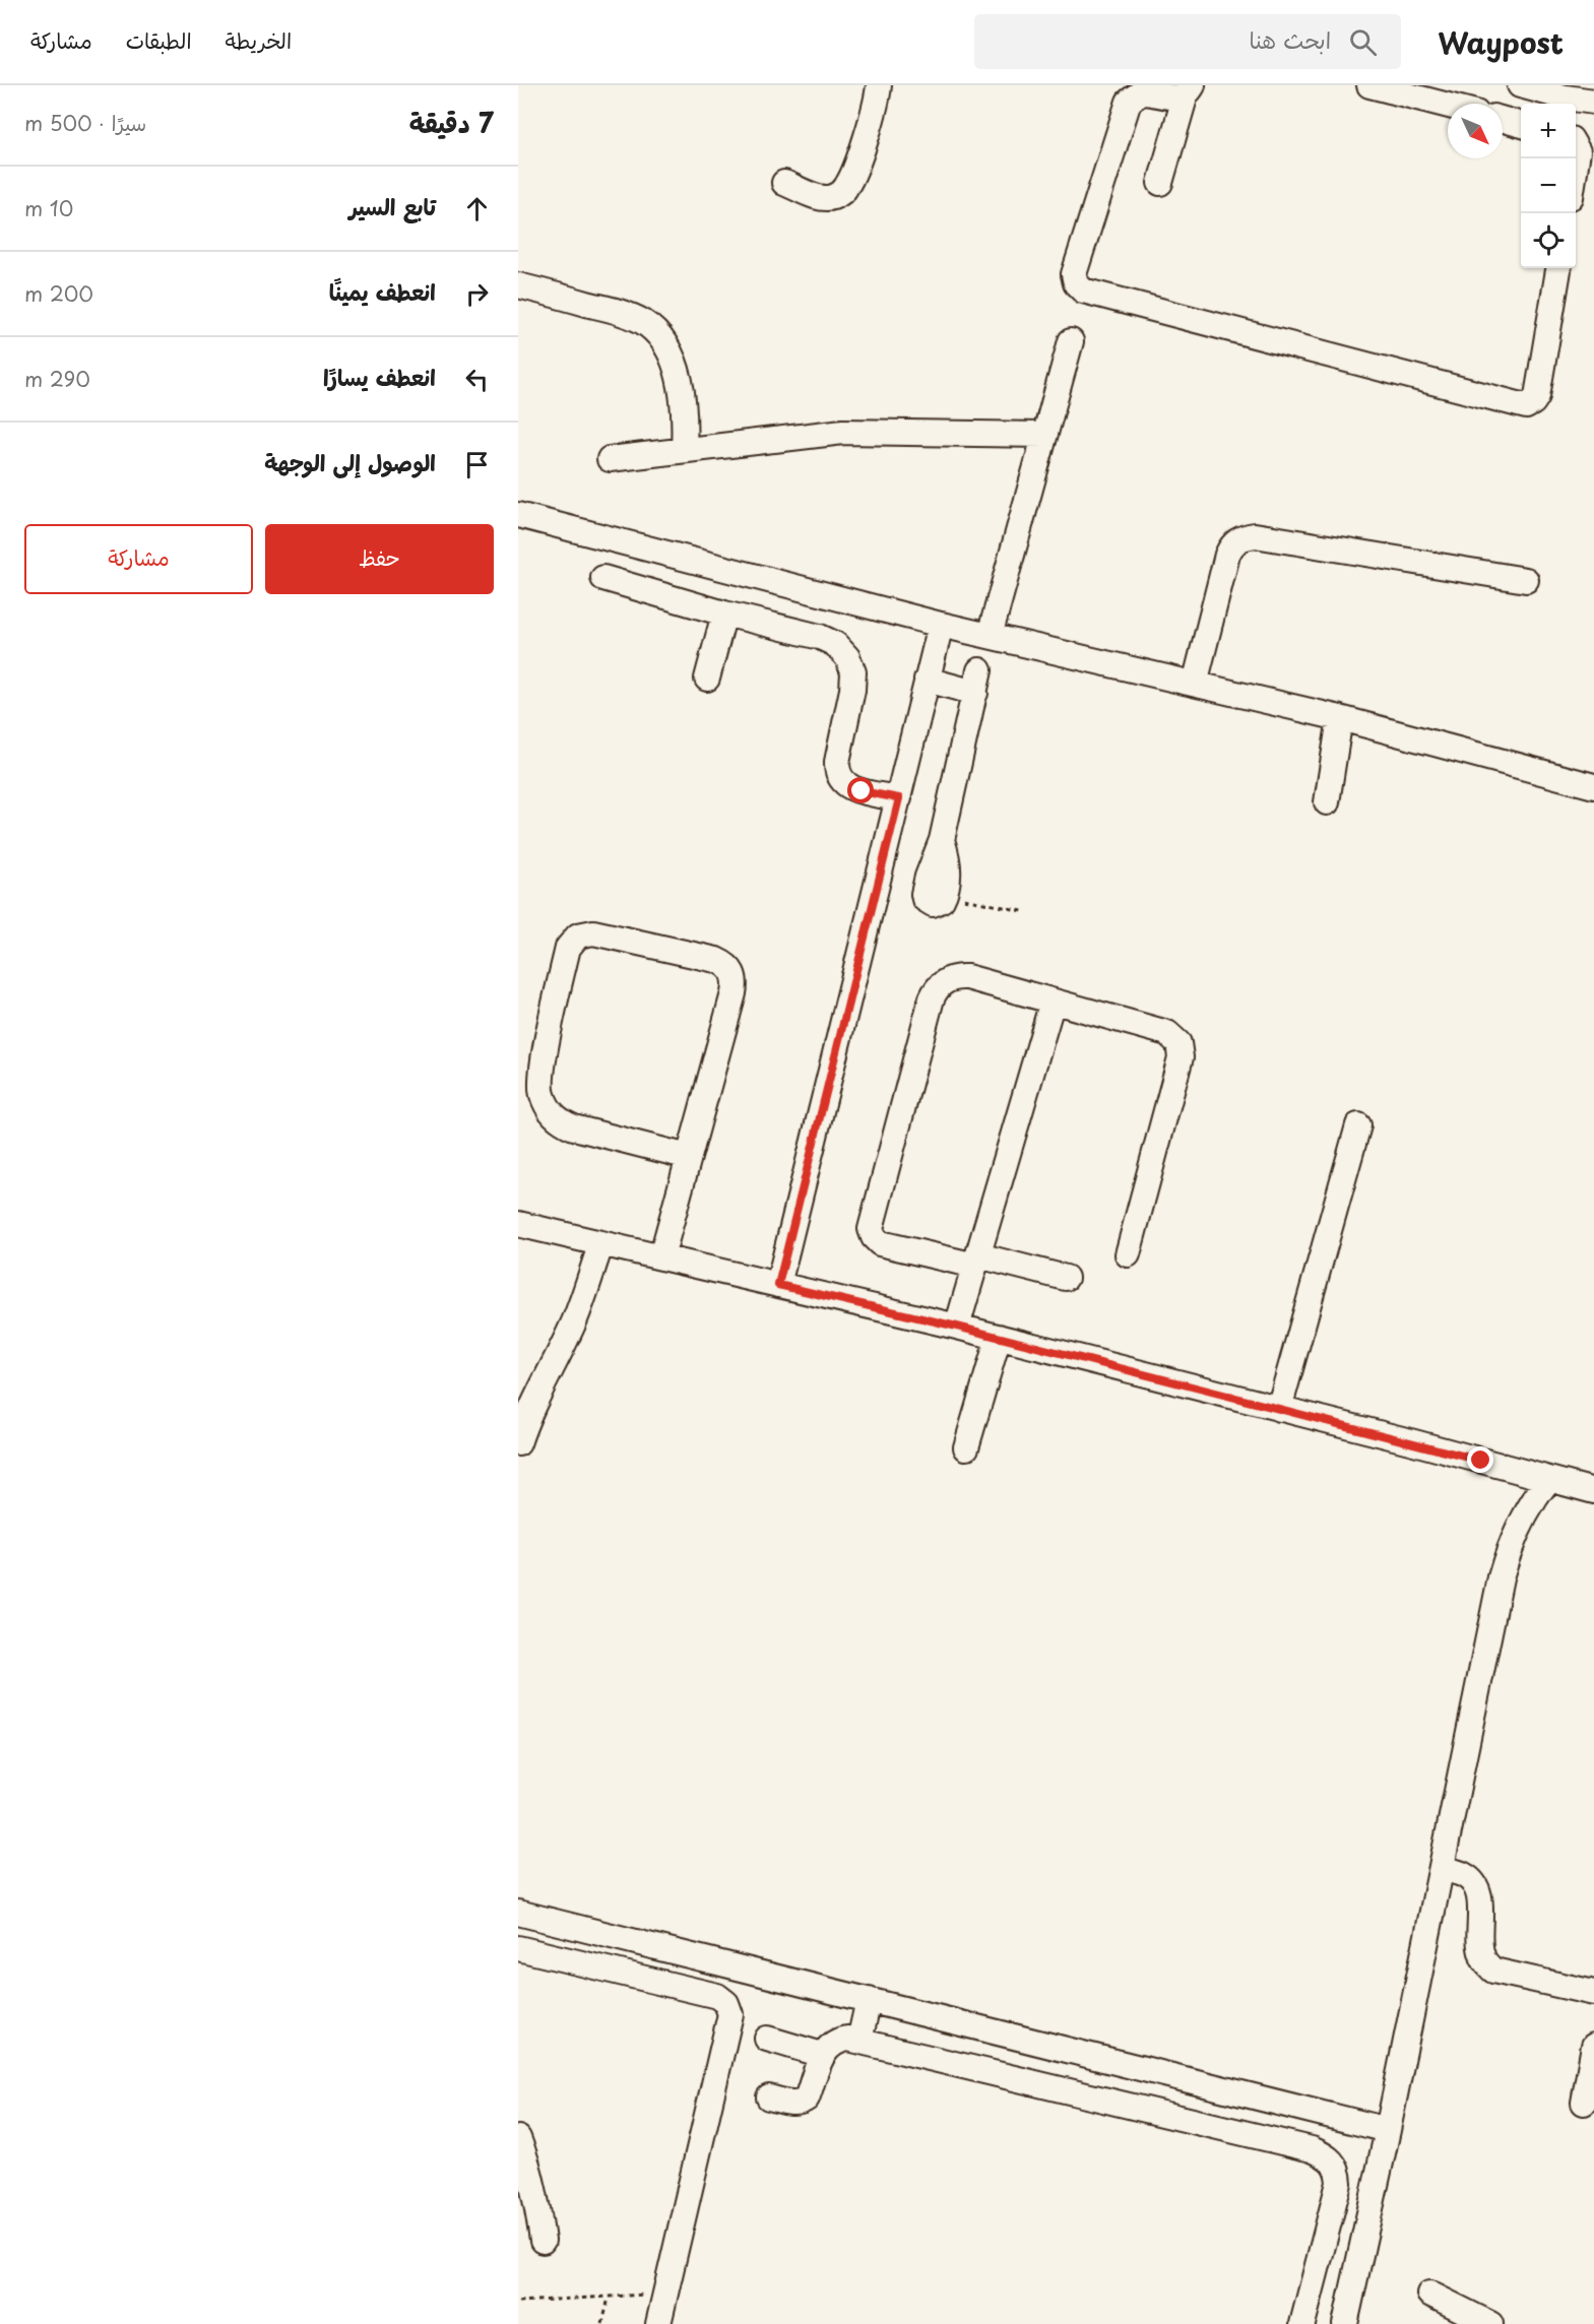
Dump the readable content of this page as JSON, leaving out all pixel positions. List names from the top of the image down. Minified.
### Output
{"north":"bottom right","page":{"header":"Waypost","search":"ابحث هنا","nav":["الخريطة","الطبقات","مشاركة"],"heading":["7 دقيقة","سيرًا · 500 m"],"map_buttons":["+","−"],"list":[["تابع السير","10 m"],["انعطف يمينًا","200 m"],["انعطف يسارًا","290 m"],"الوصول إلى الوجهة"],"buttons":["حفظ","مشاركة"]}}
